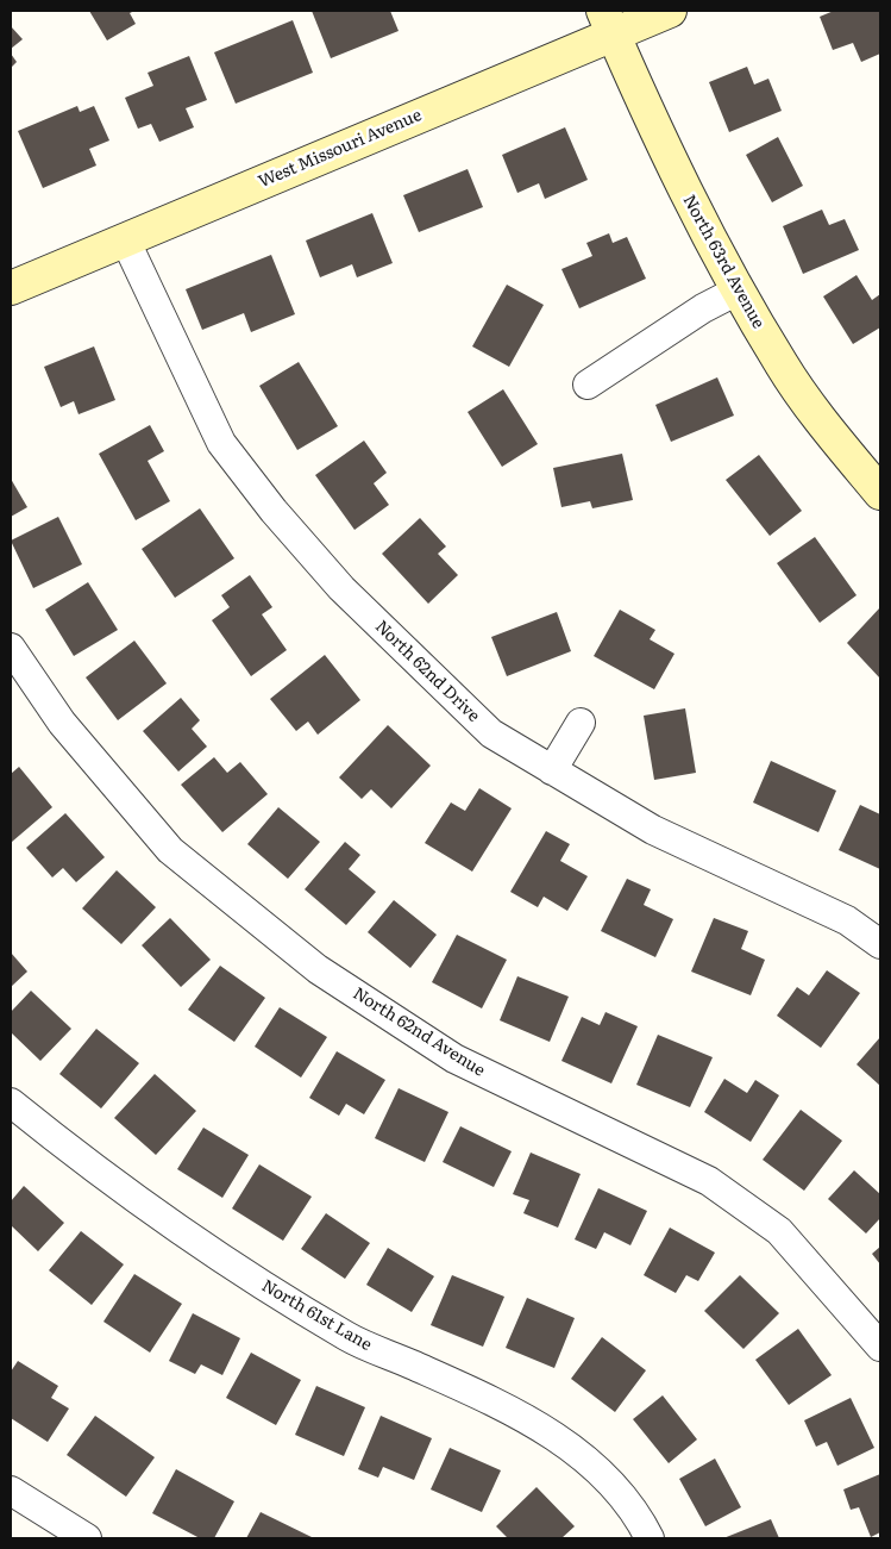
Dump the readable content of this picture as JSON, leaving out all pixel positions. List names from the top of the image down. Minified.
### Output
{"streets":{"street":["West Missouri Avenue","North 63rd Avenue","North 62nd Drive","North 62nd Avenue","North 61st Lane"]},"crossings":[["West Missouri Avenue","North 63rd Avenue"],["West Missouri Avenue","North 62nd Drive"]]}
